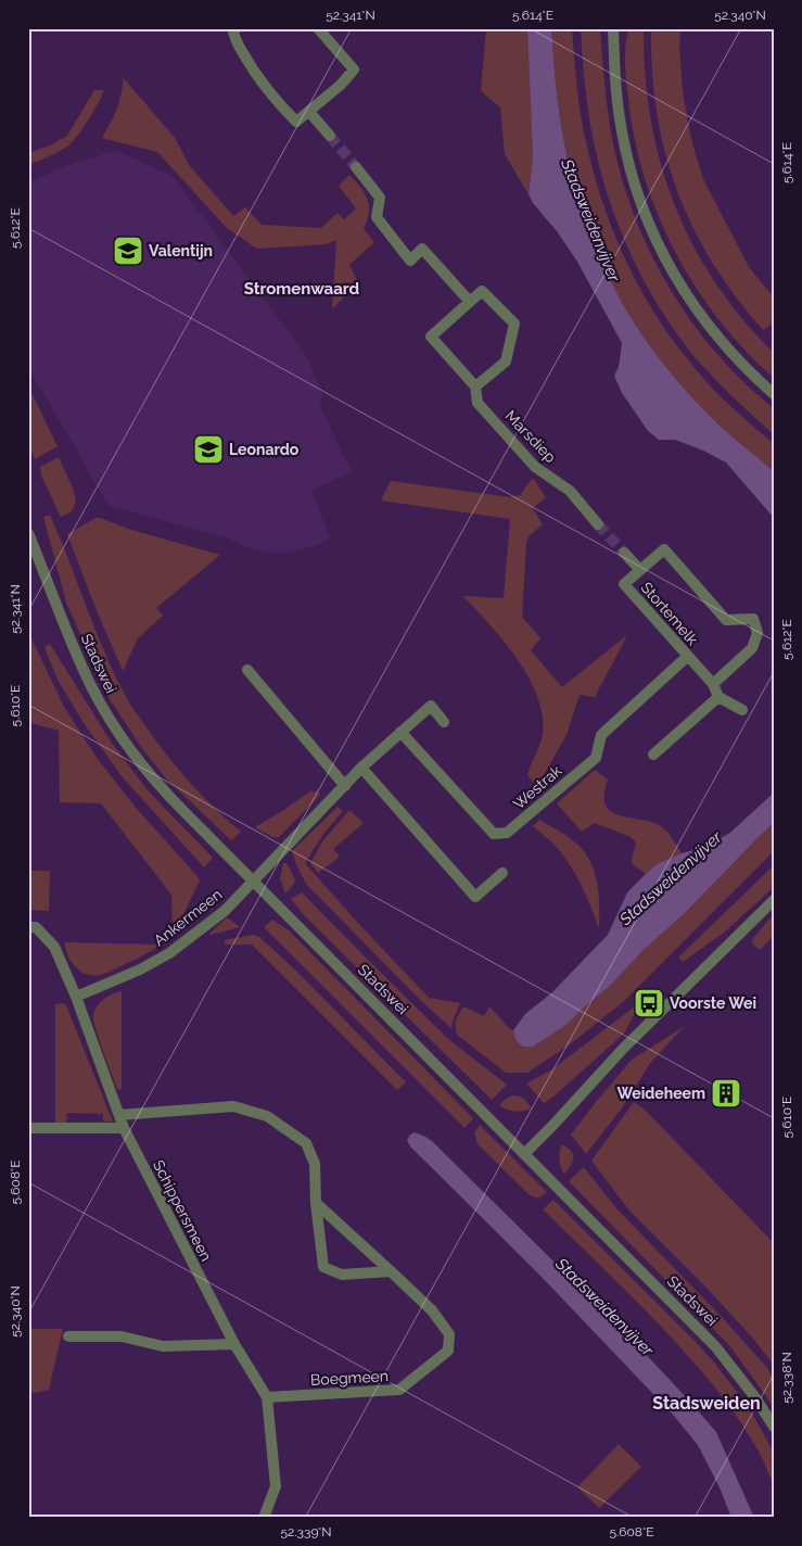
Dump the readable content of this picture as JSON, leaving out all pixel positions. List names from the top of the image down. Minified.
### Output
{"streets":{"street":["Marsdiep","Stortemelk","Stadswei","Westrak","Ankermeen","Schippersmeen","Boegmeen"]},"crossings":[["Stortemelk","Westrak"],["Stadswei","Ankermeen"],["Ankermeen","Schippersmeen"],["Schippersmeen","Boegmeen"]],"districts":["Stromenwaard","Stadsweiden"],"water":["Stadsweidenvijver"],"places":{"school or university":["Valentijn","Leonardo"],"bus stop":["Voorste Wei"],"building":["Weideheem"]},"coordinates":["52.341°N","5.614°E","52.340°N","5.612°E","5.610°E","5.608°E","52.338°N","52.339°N"]}
